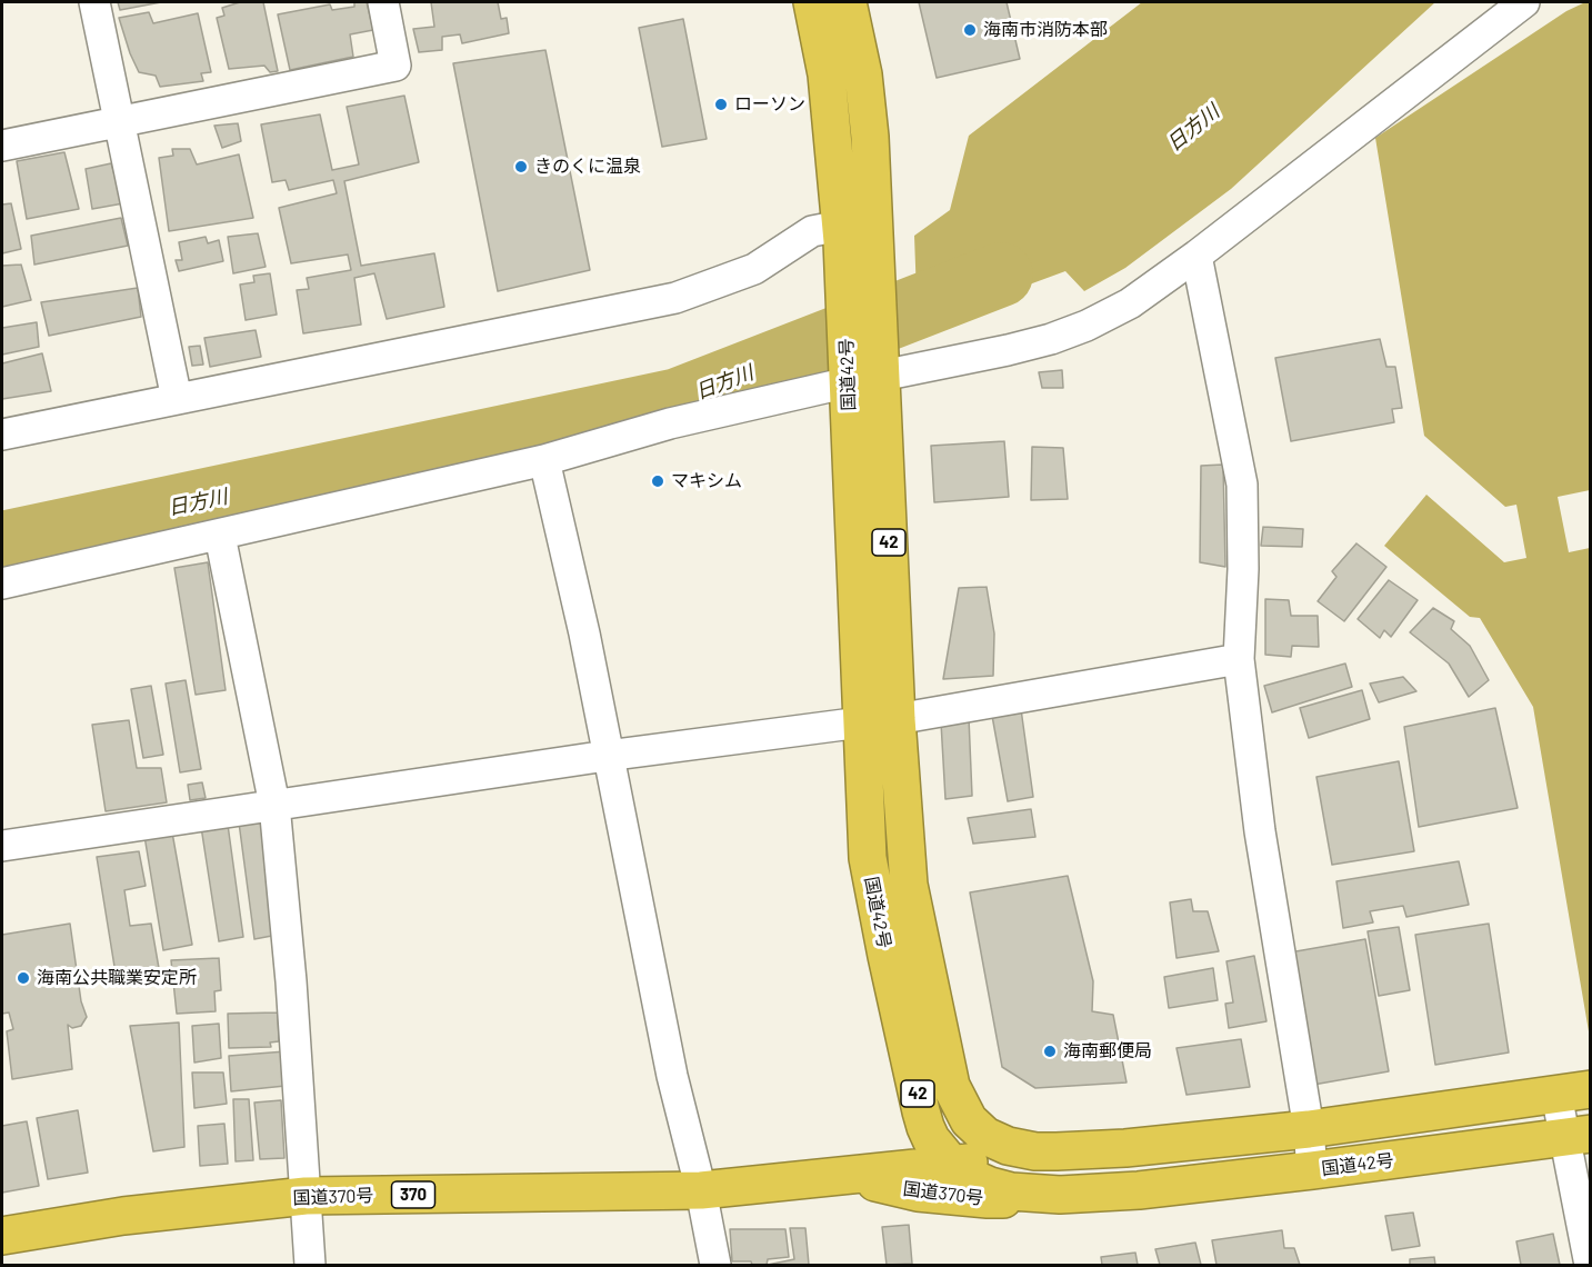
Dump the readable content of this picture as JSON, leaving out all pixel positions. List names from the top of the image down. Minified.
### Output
{"streets":{"highway":["国道42号","42","国道370号","370"]},"crossings":[["国道42号","国道370号"]],"water":["日方川"],"places":["海南市消防本部","ローソン","きのくに温泉","マキシム","海南公共職業安定所","海南郵便局"]}
